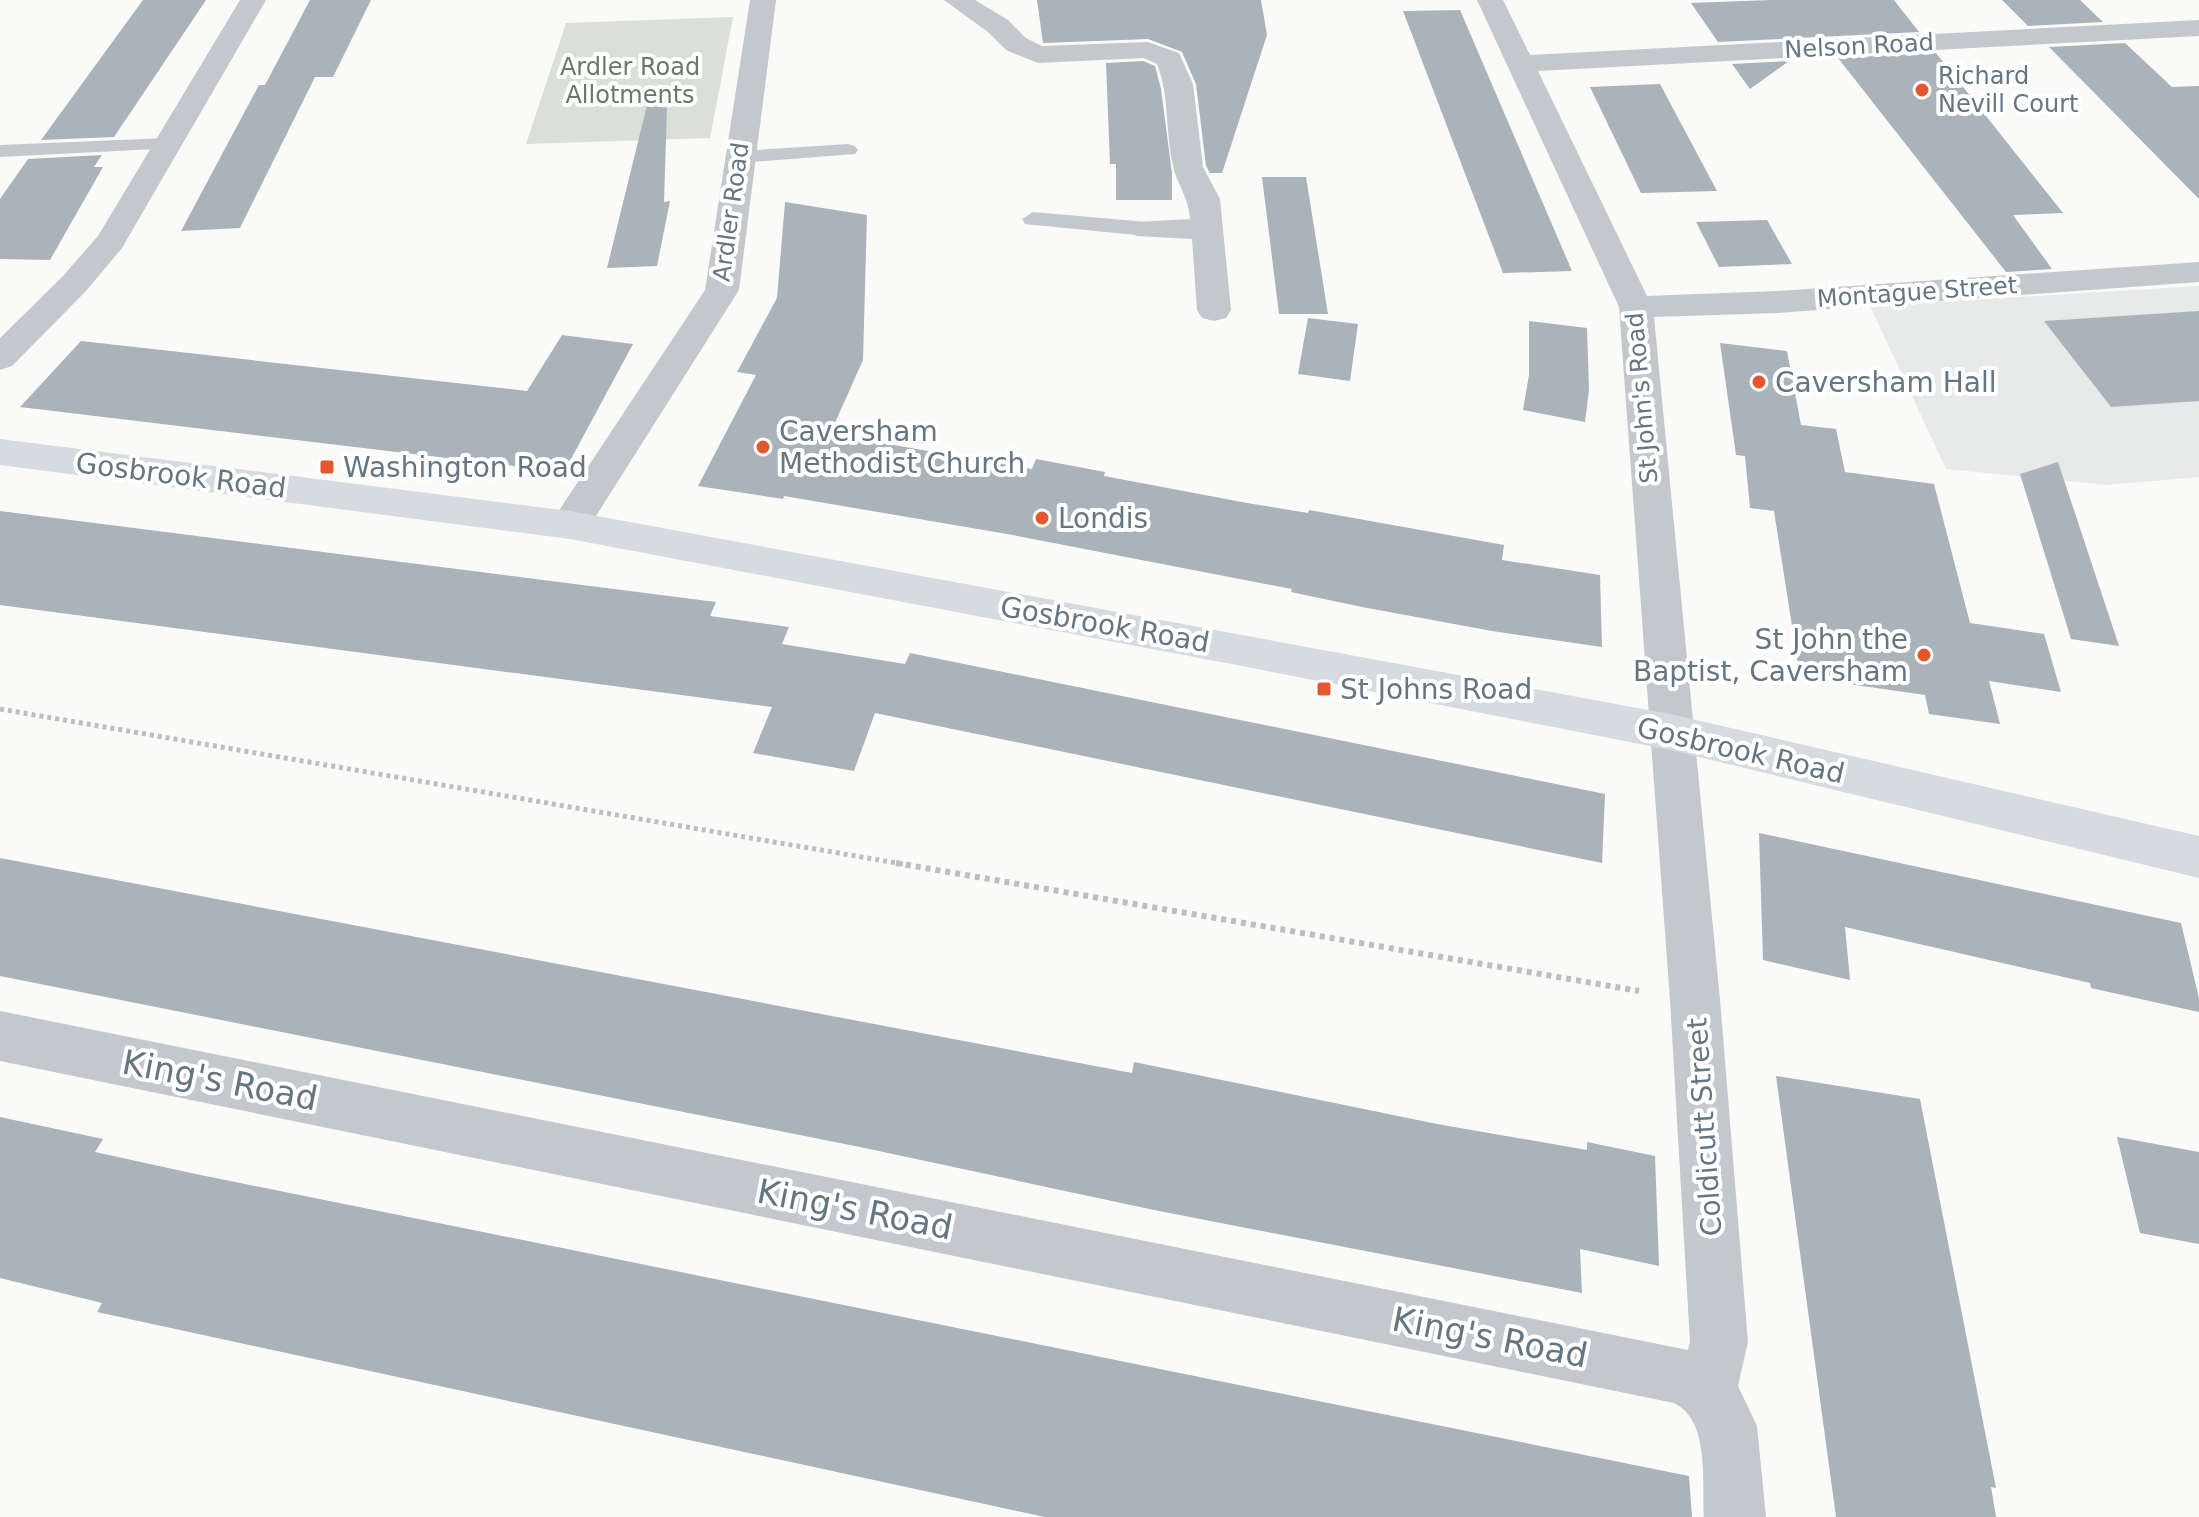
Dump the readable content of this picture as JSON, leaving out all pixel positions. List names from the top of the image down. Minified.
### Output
{"streets":{"main road":["Gosbrook Road"],"street":["Nelson Road","Ardler Road","Montague Street","St John's Road","King's Road","Coldicutt Street"]},"crossings":[["Nelson Road","St John's Road"],["Ardler Road","Gosbrook Road"],["Montague Street","St John's Road"],["St John's Road","Gosbrook Road"],["St John's Road","Coldicutt Street"],["Gosbrook Road","Coldicutt Street"],["King's Road","Coldicutt Street"]],"parks":["Ardler Road Allotments"],"places":{"other":["Richard Nevill Court","Caversham Hall","Caversham Methodist Church","Londis","St John the Baptist, Caversham"],"transit":["Washington Road","St Johns Road"]}}
